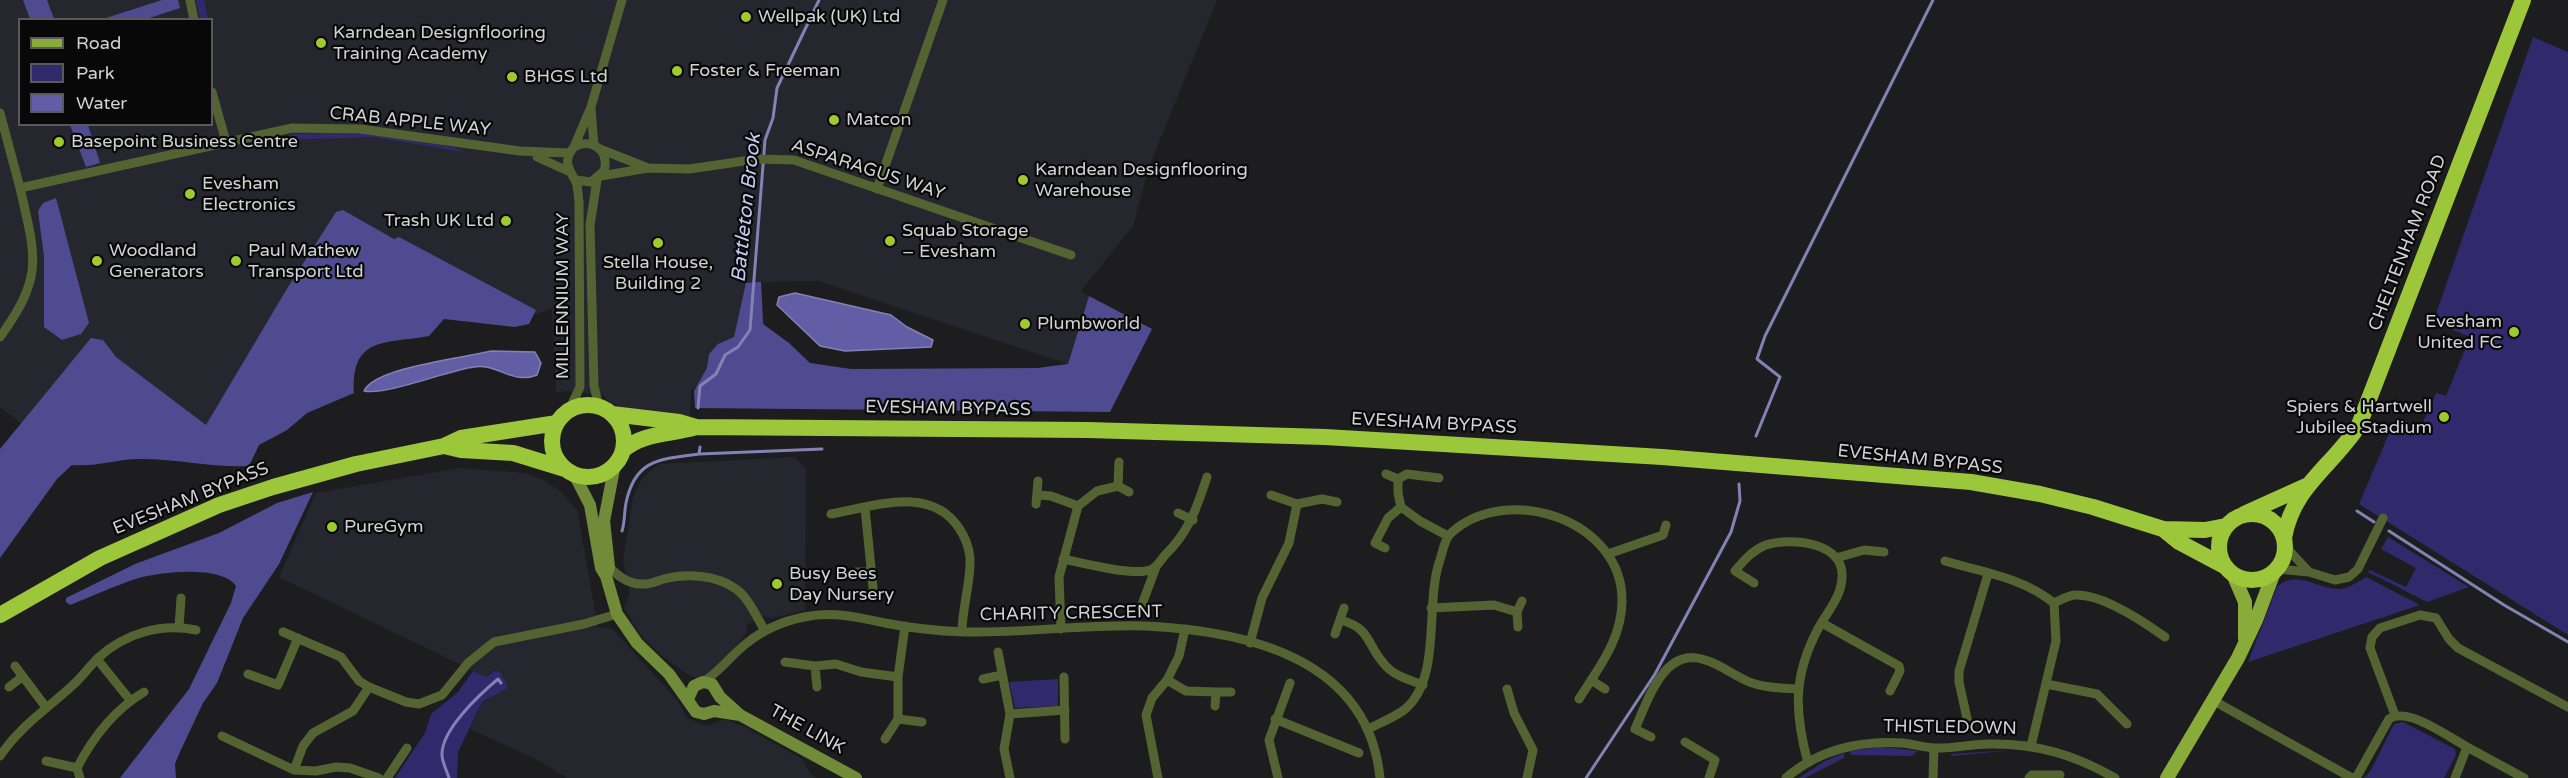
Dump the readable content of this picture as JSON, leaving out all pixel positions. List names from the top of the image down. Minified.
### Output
{"streets":{"highway":["CHELTENHAM ROAD","EVESHAM BYPASS"],"street":["CRAB APPLE WAY","ASPARAGUS WAY","MILLENNIUM WAY","CHARITY CRESCENT","THISTLEDOWN","THE LINK"]},"crossings":[["CRAB APPLE WAY","ASPARAGUS WAY"],["CRAB APPLE WAY","MILLENNIUM WAY"],["ASPARAGUS WAY","MILLENNIUM WAY"],["CHELTENHAM ROAD","EVESHAM BYPASS"],["MILLENNIUM WAY","EVESHAM BYPASS"],["MILLENNIUM WAY","THE LINK"],["EVESHAM BYPASS","THE LINK"],["CHARITY CRESCENT","THE LINK"]],"water":["Battleton Brook"],"places":["Wellpak (UK) Ltd","Karndean Designflooring Training Academy","Foster & Freeman","BHGS Ltd","Matcon","Basepoint Business Centre","Karndean Designflooring Warehouse","Evesham Electronics","Trash UK Ltd","Squab Storage – Evesham","Stella House, Building 2","Woodland Generators","Paul Mathew Transport Ltd","Plumbworld","Evesham United FC","Spiers & Hartwell Jubilee Stadium","PureGym","Busy Bees Day Nursery"],"legend":["Road","Park","Water"]}
